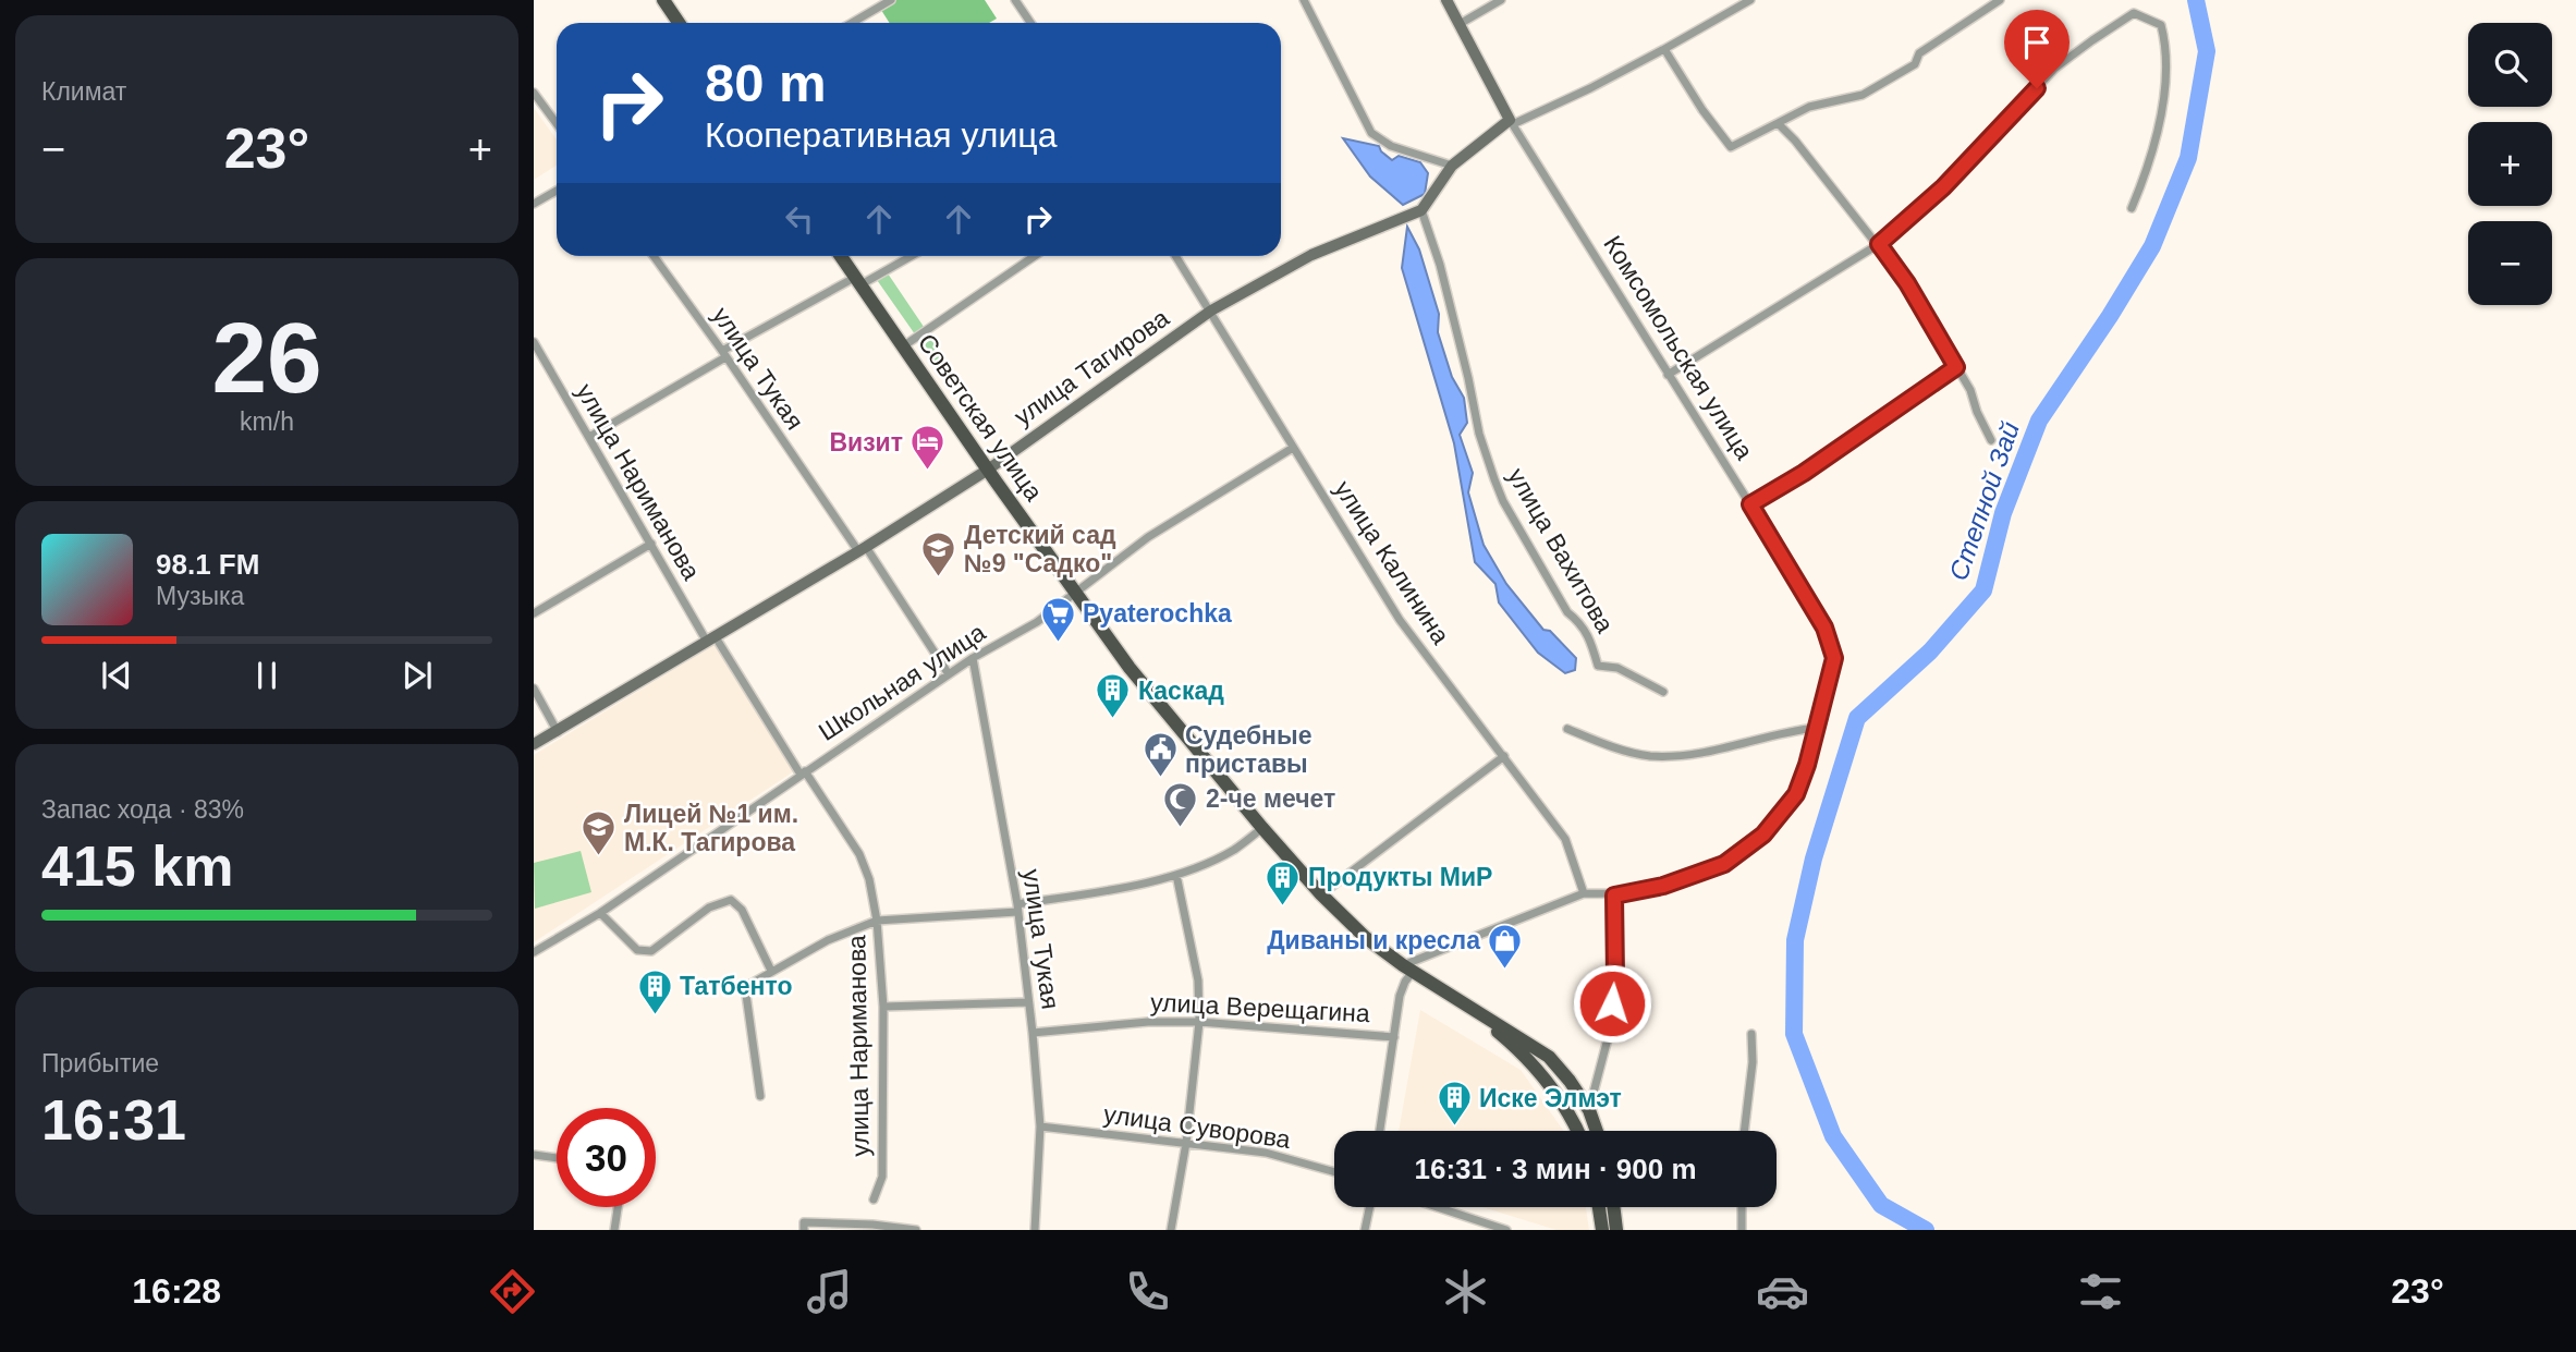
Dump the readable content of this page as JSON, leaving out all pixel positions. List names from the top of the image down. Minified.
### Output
{"streets":{"main road":["Советская улица"],"street":["Комсомольская улица","улица Тагирова","улица Тукая","улица Нариманова","улица Вахитова","улица Калинина","Школьная улица","улица Верещагина","улица Суворова"]},"crossings":[["Комсомольская улица","улица Калинина"],["улица Тагирова","улица Тукая"],["улица Тагирова","Советская улица"],["улица Тагирова","улица Нариманова"],["улица Тагирова","улица Вахитова"],["улица Тагирова","улица Калинина"],["улица Тукая","Школьная улица"],["улица Тукая","улица Верещагина"],["улица Тукая","улица Суворова"],["Советская улица","Школьная улица"],["улица Нариманова","Школьная улица"],["улица Калинина","Школьная улица"]],"water":["Степной Зай"],"places":{"hotel":["Визит"],"school or university":["Детский сад №9 \"Садко\"","Лицей №1 им. М.К. Тагирова"],"supermarket":["Pyaterochka"],"building":["Каскад","Продукты МиР","Татбенто","Иске Элмэт"],"public building":["Судебные приставы"],"mosque":["2-че мечет"],"shop":["Диваны и кресла"]},"page":{"tile":["Климат",["26","km/h"],["Запас хода · 83%","415 km"],["Прибытие","16:31"]],"map_buttons":["+","−"],"turn":["80 m","Кооперативная улица"],"heat":["−","23°","+"],"song":["98.1 FM","Музыка"],"limit":"30","trip":"16:31 · 3 мин · 900 m","tabs":["16:28","23°"]}}
